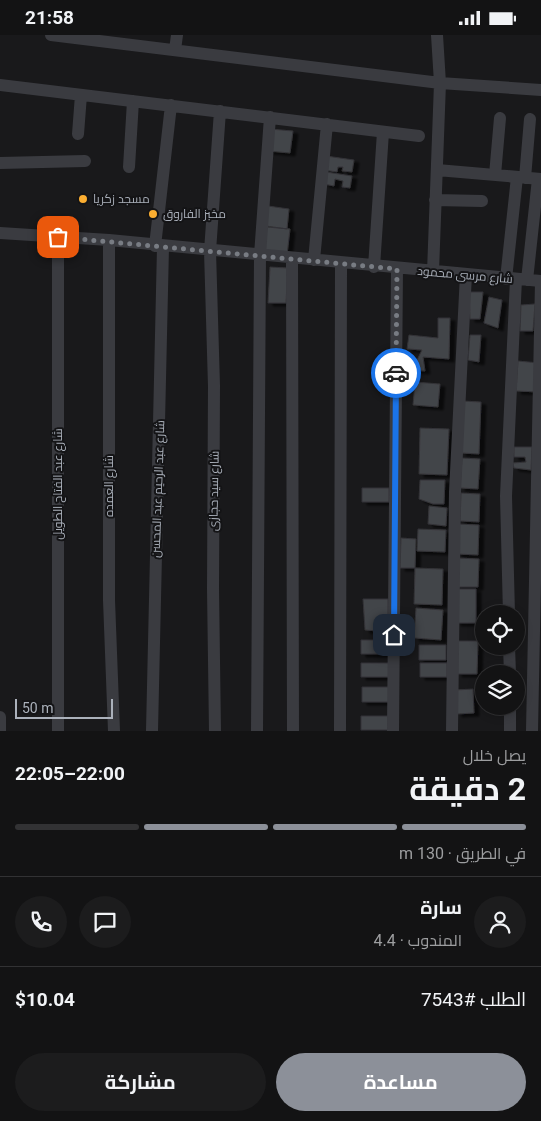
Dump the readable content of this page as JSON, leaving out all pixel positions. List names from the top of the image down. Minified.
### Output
{"streets":{"street":["شارع مرسى محمود","شارع عبد الفتاح الطويل","شارع العمده","شارع عبد الرحيم عبد المحسن","شارع سيد حجازى"]},"crossings":[["شارع مرسى محمود","شارع عبد الفتاح الطويل"],["شارع مرسى محمود","شارع العمده"],["شارع مرسى محمود","شارع عبد الرحيم عبد المحسن"],["شارع مرسى محمود","شارع سيد حجازى"]],"places":["مسجد زكريا","مخبز الفاروق"],"scale_bar":"50 m","page":{"status":"21:58","scale":"50 m","heading":["2 دقيقة","يصل خلال","22:00–22:05"],"panel":["سارة","المندوب · 4.4","الطلب #7543","$10.04"],"bar":"في الطريق · 130 m","buttons":["مساعدة","مشاركة"]}}
